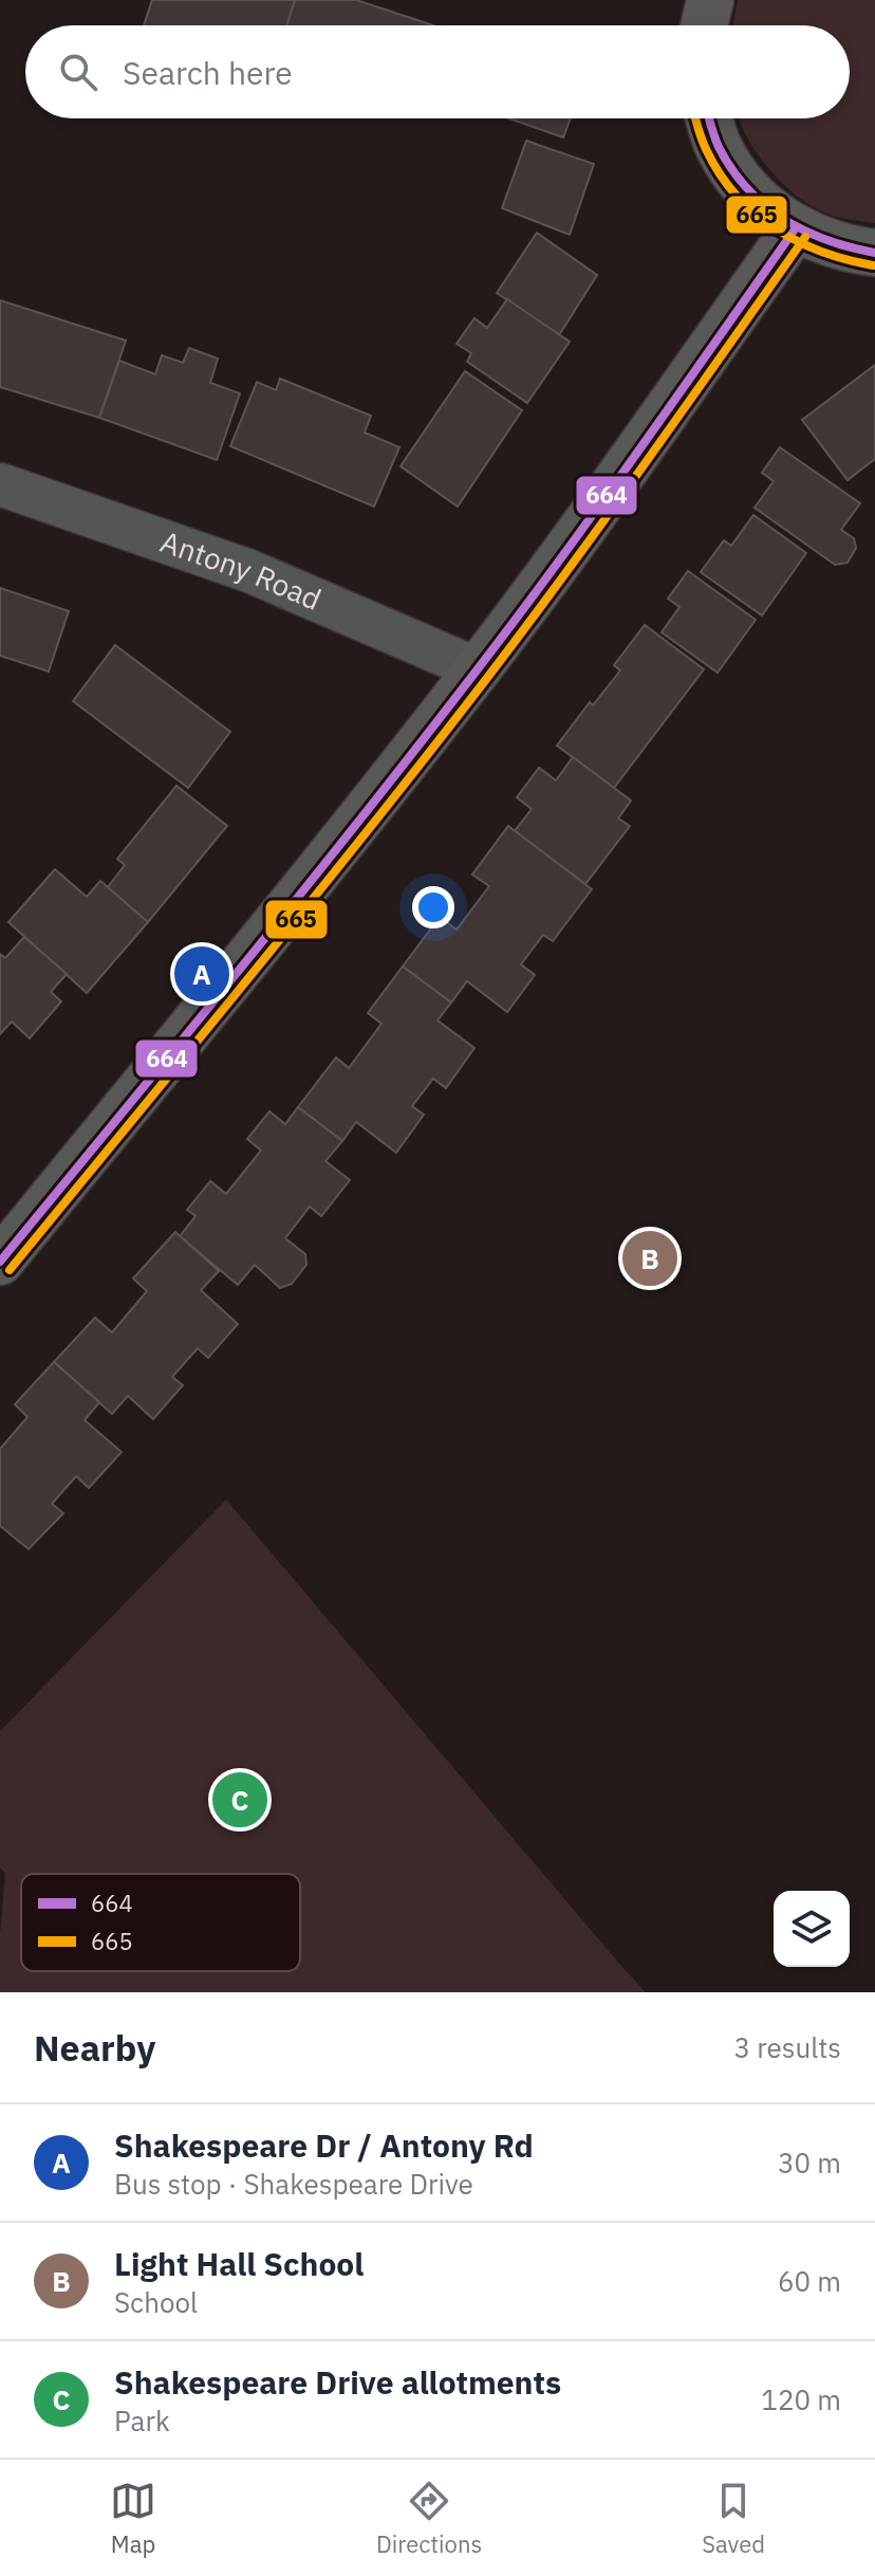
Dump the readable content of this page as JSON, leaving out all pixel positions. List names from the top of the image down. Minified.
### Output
{"streets":{"street":["Antony Road"]},"lines":["transit line 664","transit line 665"],"legend":["664","665"],"page":{"search":"Search here","pins":["A","B","C"],"heading":["Nearby","3 results"],"list":[{"mark":"A","name":"Shakespeare Dr / Antony Rd","note":"Bus stop · Shakespeare Drive","value":"30 m"},{"mark":"B","name":"Light Hall School","note":"School","value":"60 m"},{"mark":"C","name":"Shakespeare Drive allotments","note":"Park","value":"120 m"}],"nav":["Map","Directions","Saved"]}}
